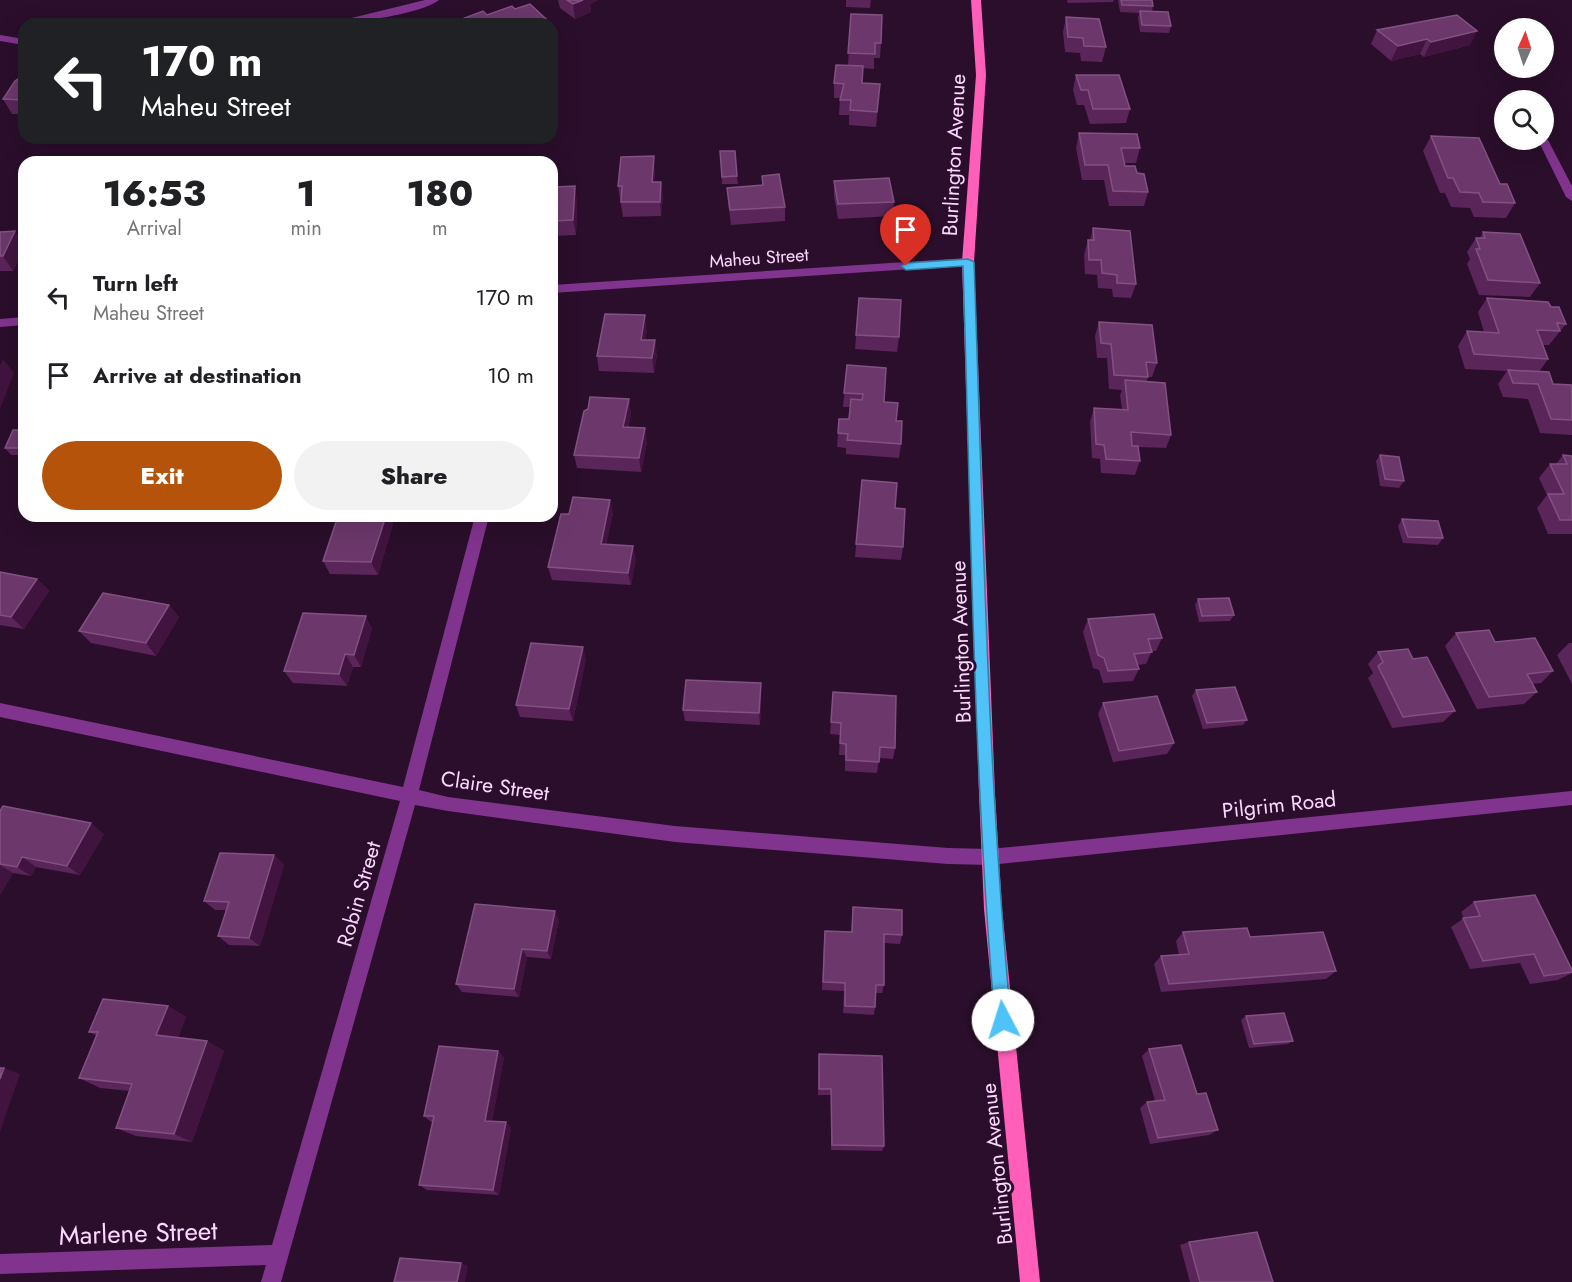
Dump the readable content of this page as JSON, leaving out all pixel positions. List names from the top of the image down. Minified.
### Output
{"streets":{"main road":["Burlington Avenue"],"street":["Maheu Street","Claire Street","Pilgrim Road","Robin Street","Marlene Street"]},"crossings":[["Burlington Avenue","Maheu Street"],["Burlington Avenue","Claire Street"],["Burlington Avenue","Pilgrim Road"],["Claire Street","Pilgrim Road"],["Claire Street","Robin Street"],["Robin Street","Marlene Street"]],"north":"top","page":{"turn":["170 m","Maheu Street"],"eta":["16:53","Arrival","1","min","180","m"],"list":[{"name":"Turn left","note":"Maheu Street","value":"170 m"},{"name":"Arrive at destination","value":"10 m"}],"buttons":["Exit","Share"]}}
